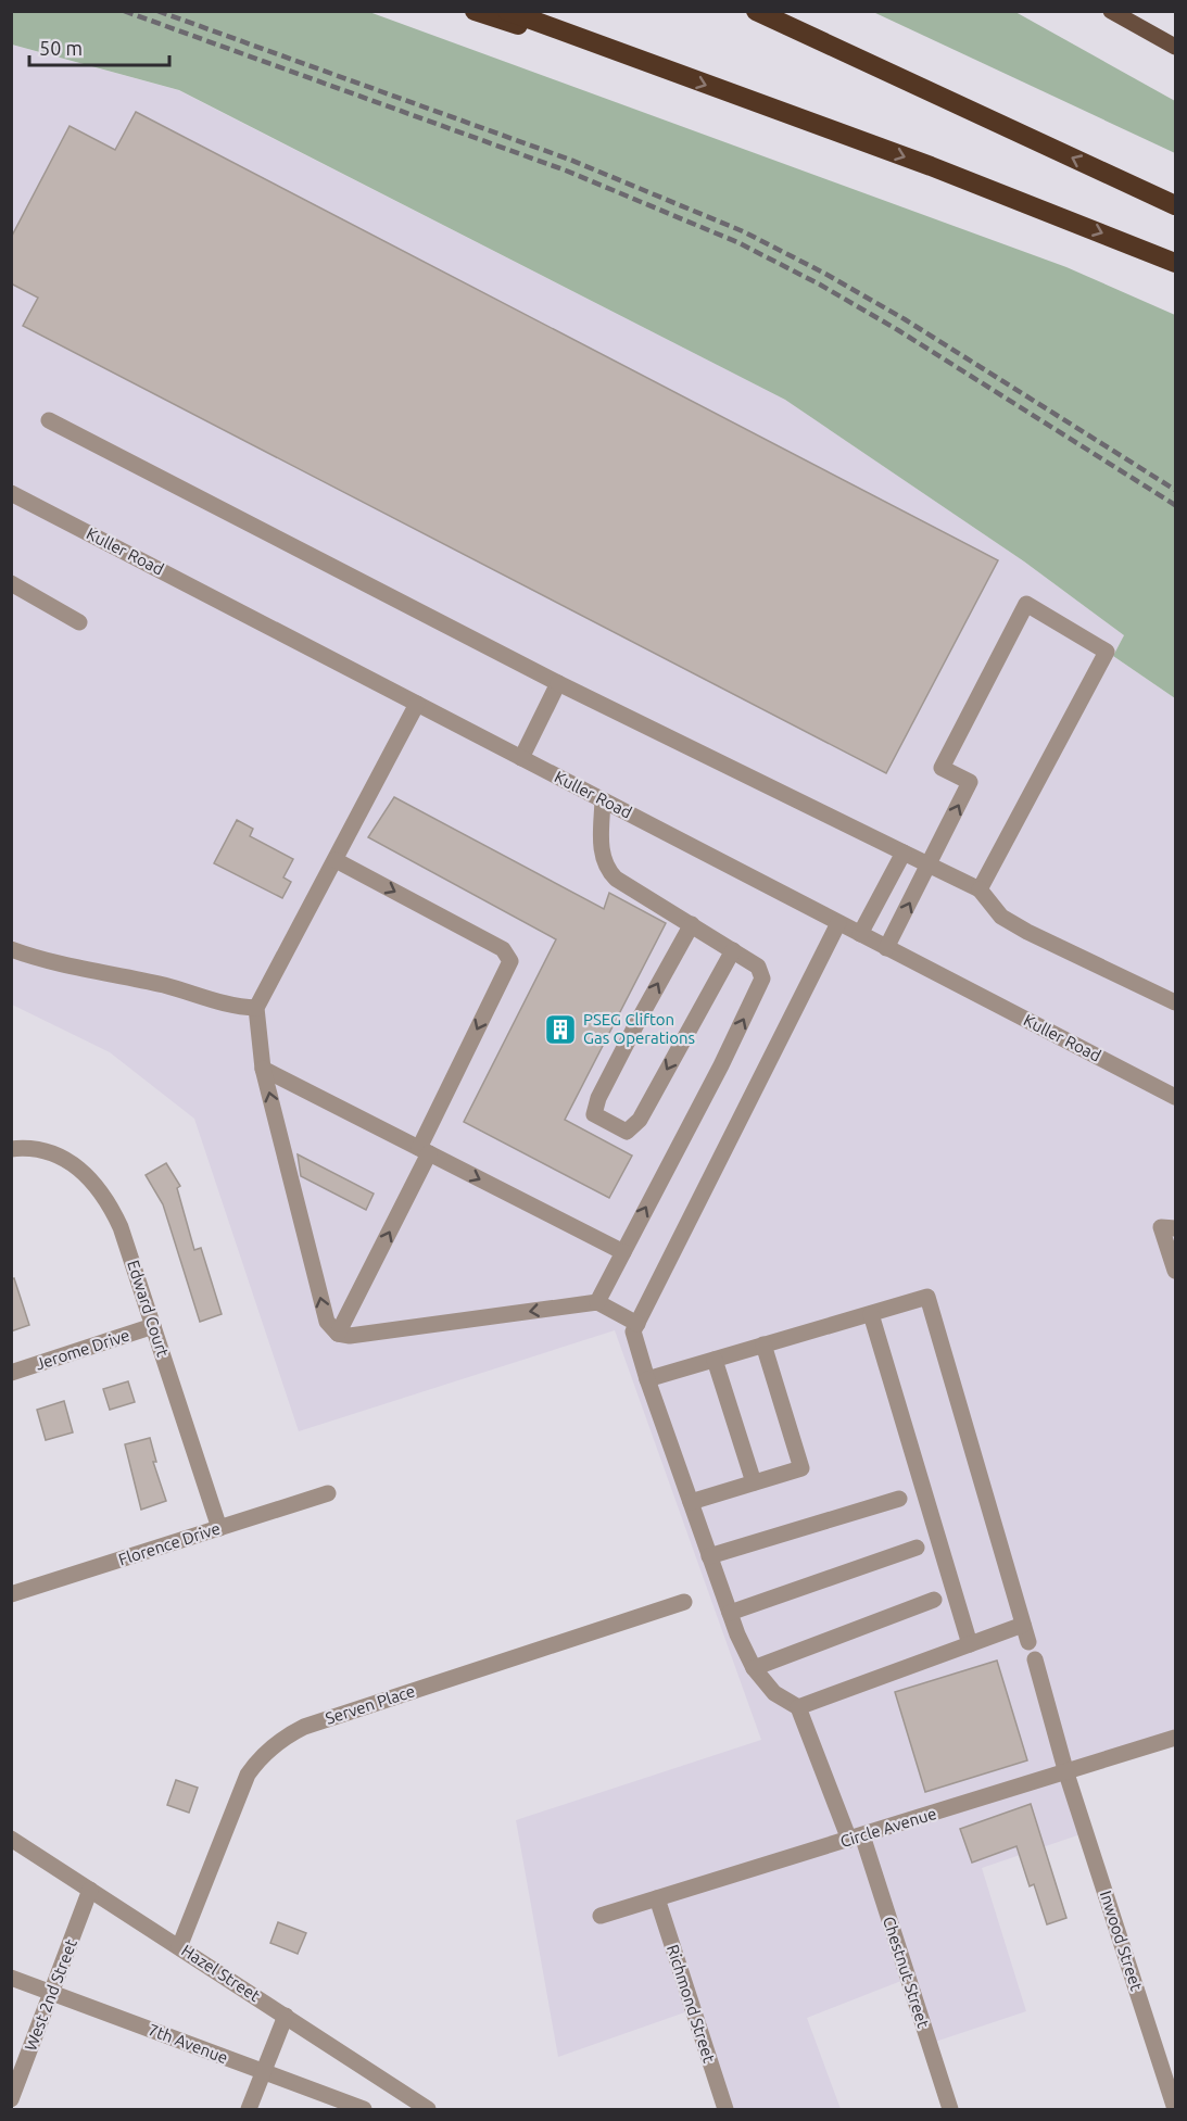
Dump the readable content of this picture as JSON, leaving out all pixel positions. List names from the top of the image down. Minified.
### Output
{"streets":{"street":["Kuller Road","Edward Court","Jerome Drive","Florence Drive","Serven Place","Circle Avenue","Inwood Street","Chestnut Street","Hazel Street","West 2nd Street","Richmond Street","7th Avenue"]},"crossings":[["Edward Court","Jerome Drive"],["Edward Court","Florence Drive"],["Serven Place","Hazel Street"],["Circle Avenue","Inwood Street"],["Circle Avenue","Chestnut Street"],["Circle Avenue","Richmond Street"],["Hazel Street","West 2nd Street"],["West 2nd Street","7th Avenue"]],"places":{"building":["PSEG Clifton Gas Operations"]},"scale_bar":"50 m"}
